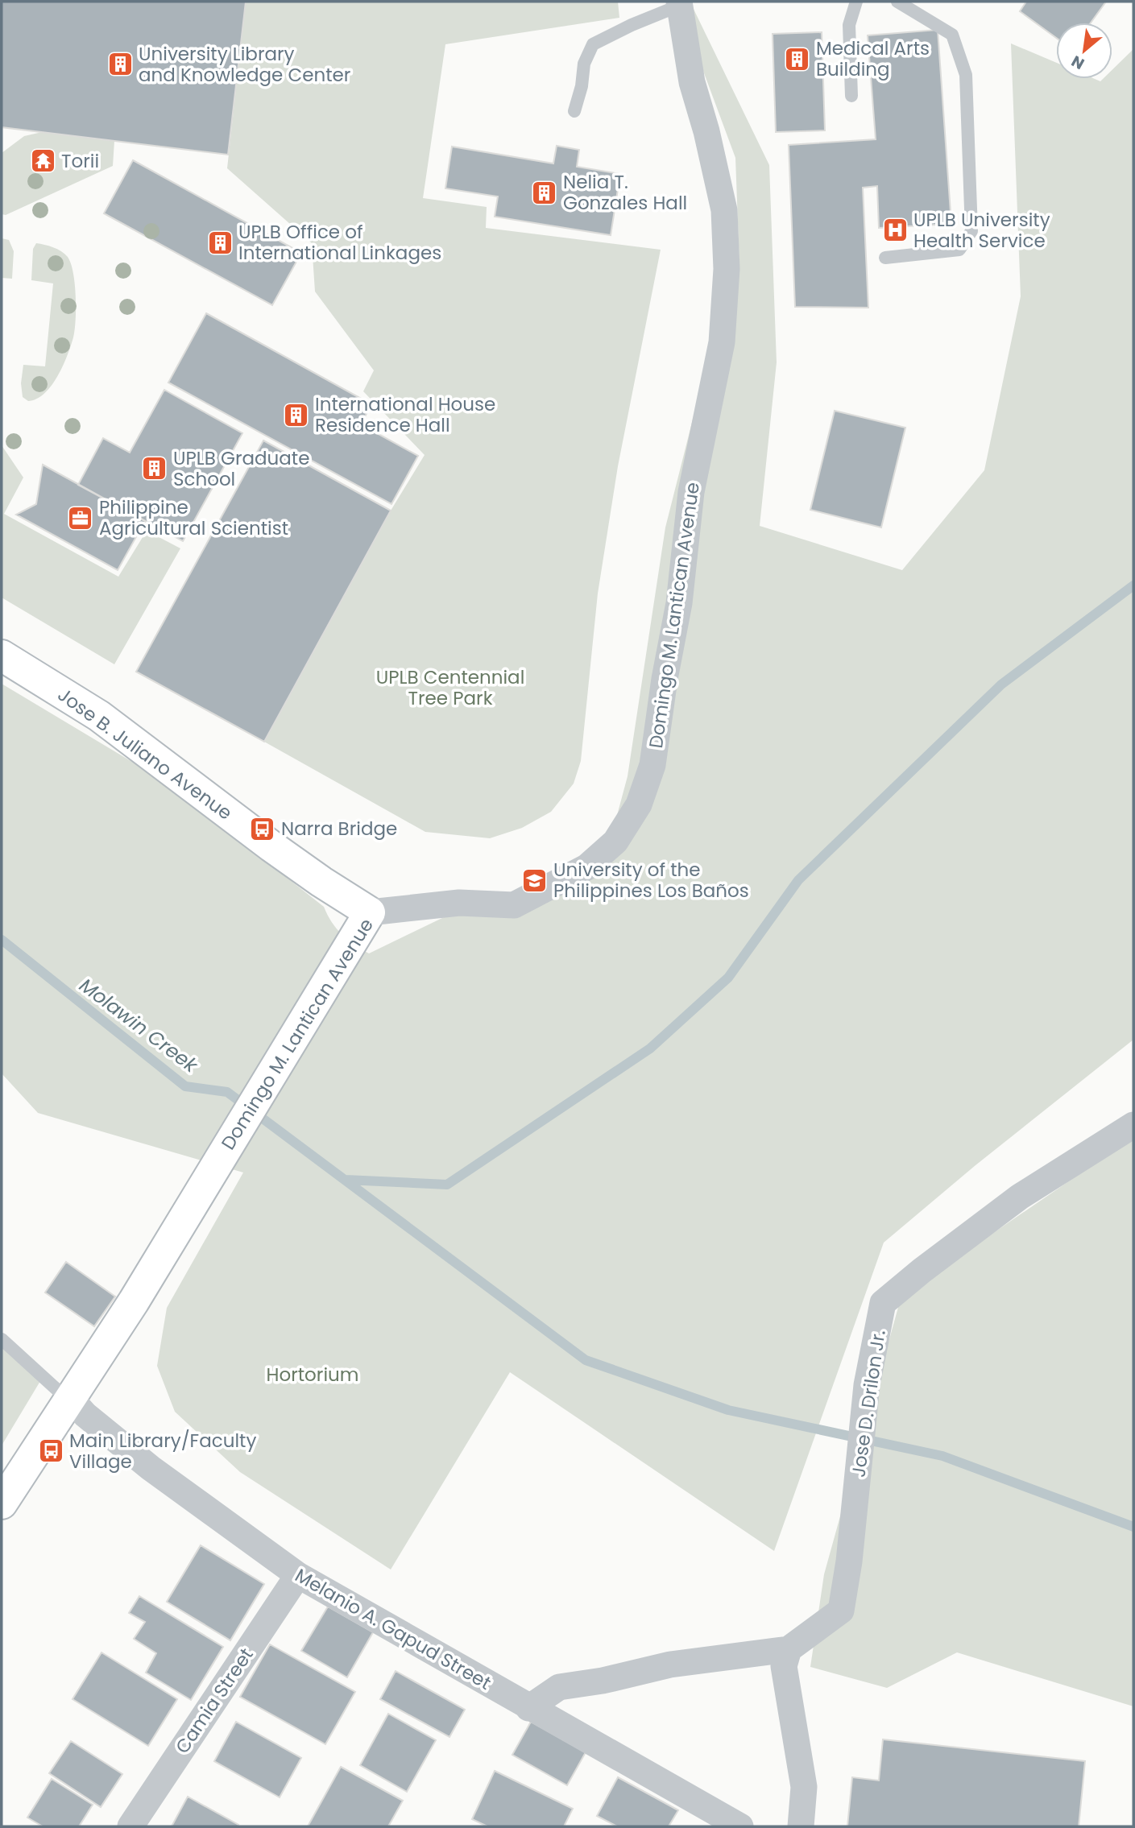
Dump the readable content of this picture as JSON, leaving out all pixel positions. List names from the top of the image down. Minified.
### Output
{"streets":{"street":["Domingo M. Lantican Avenue","Jose B. Juliano Avenue","Jose D. Drilon Jr.","Melanio A. Gapud Street","Camia Street"]},"crossings":[["Domingo M. Lantican Avenue","Jose B. Juliano Avenue"],["Domingo M. Lantican Avenue","Melanio A. Gapud Street"],["Jose D. Drilon Jr.","Melanio A. Gapud Street"],["Melanio A. Gapud Street","Camia Street"]],"water":["Molawin Creek"],"parks":["UPLB Centennial Tree Park","Hortorium"],"places":{"building":["Medical Arts Building","University Library and Knowledge Center","Nelia T. Gonzales Hall","UPLB Office of International Linkages","International House Residence Hall","UPLB Graduate School"],"temple":["Torii"],"hospital":["UPLB University Health Service"],"office":["Philippine Agricultural Scientist"],"bus stop":["Narra Bridge","Main Library/Faculty Village"],"school or university":["University of the Philippines Los Baños"]},"north":"bottom left"}
